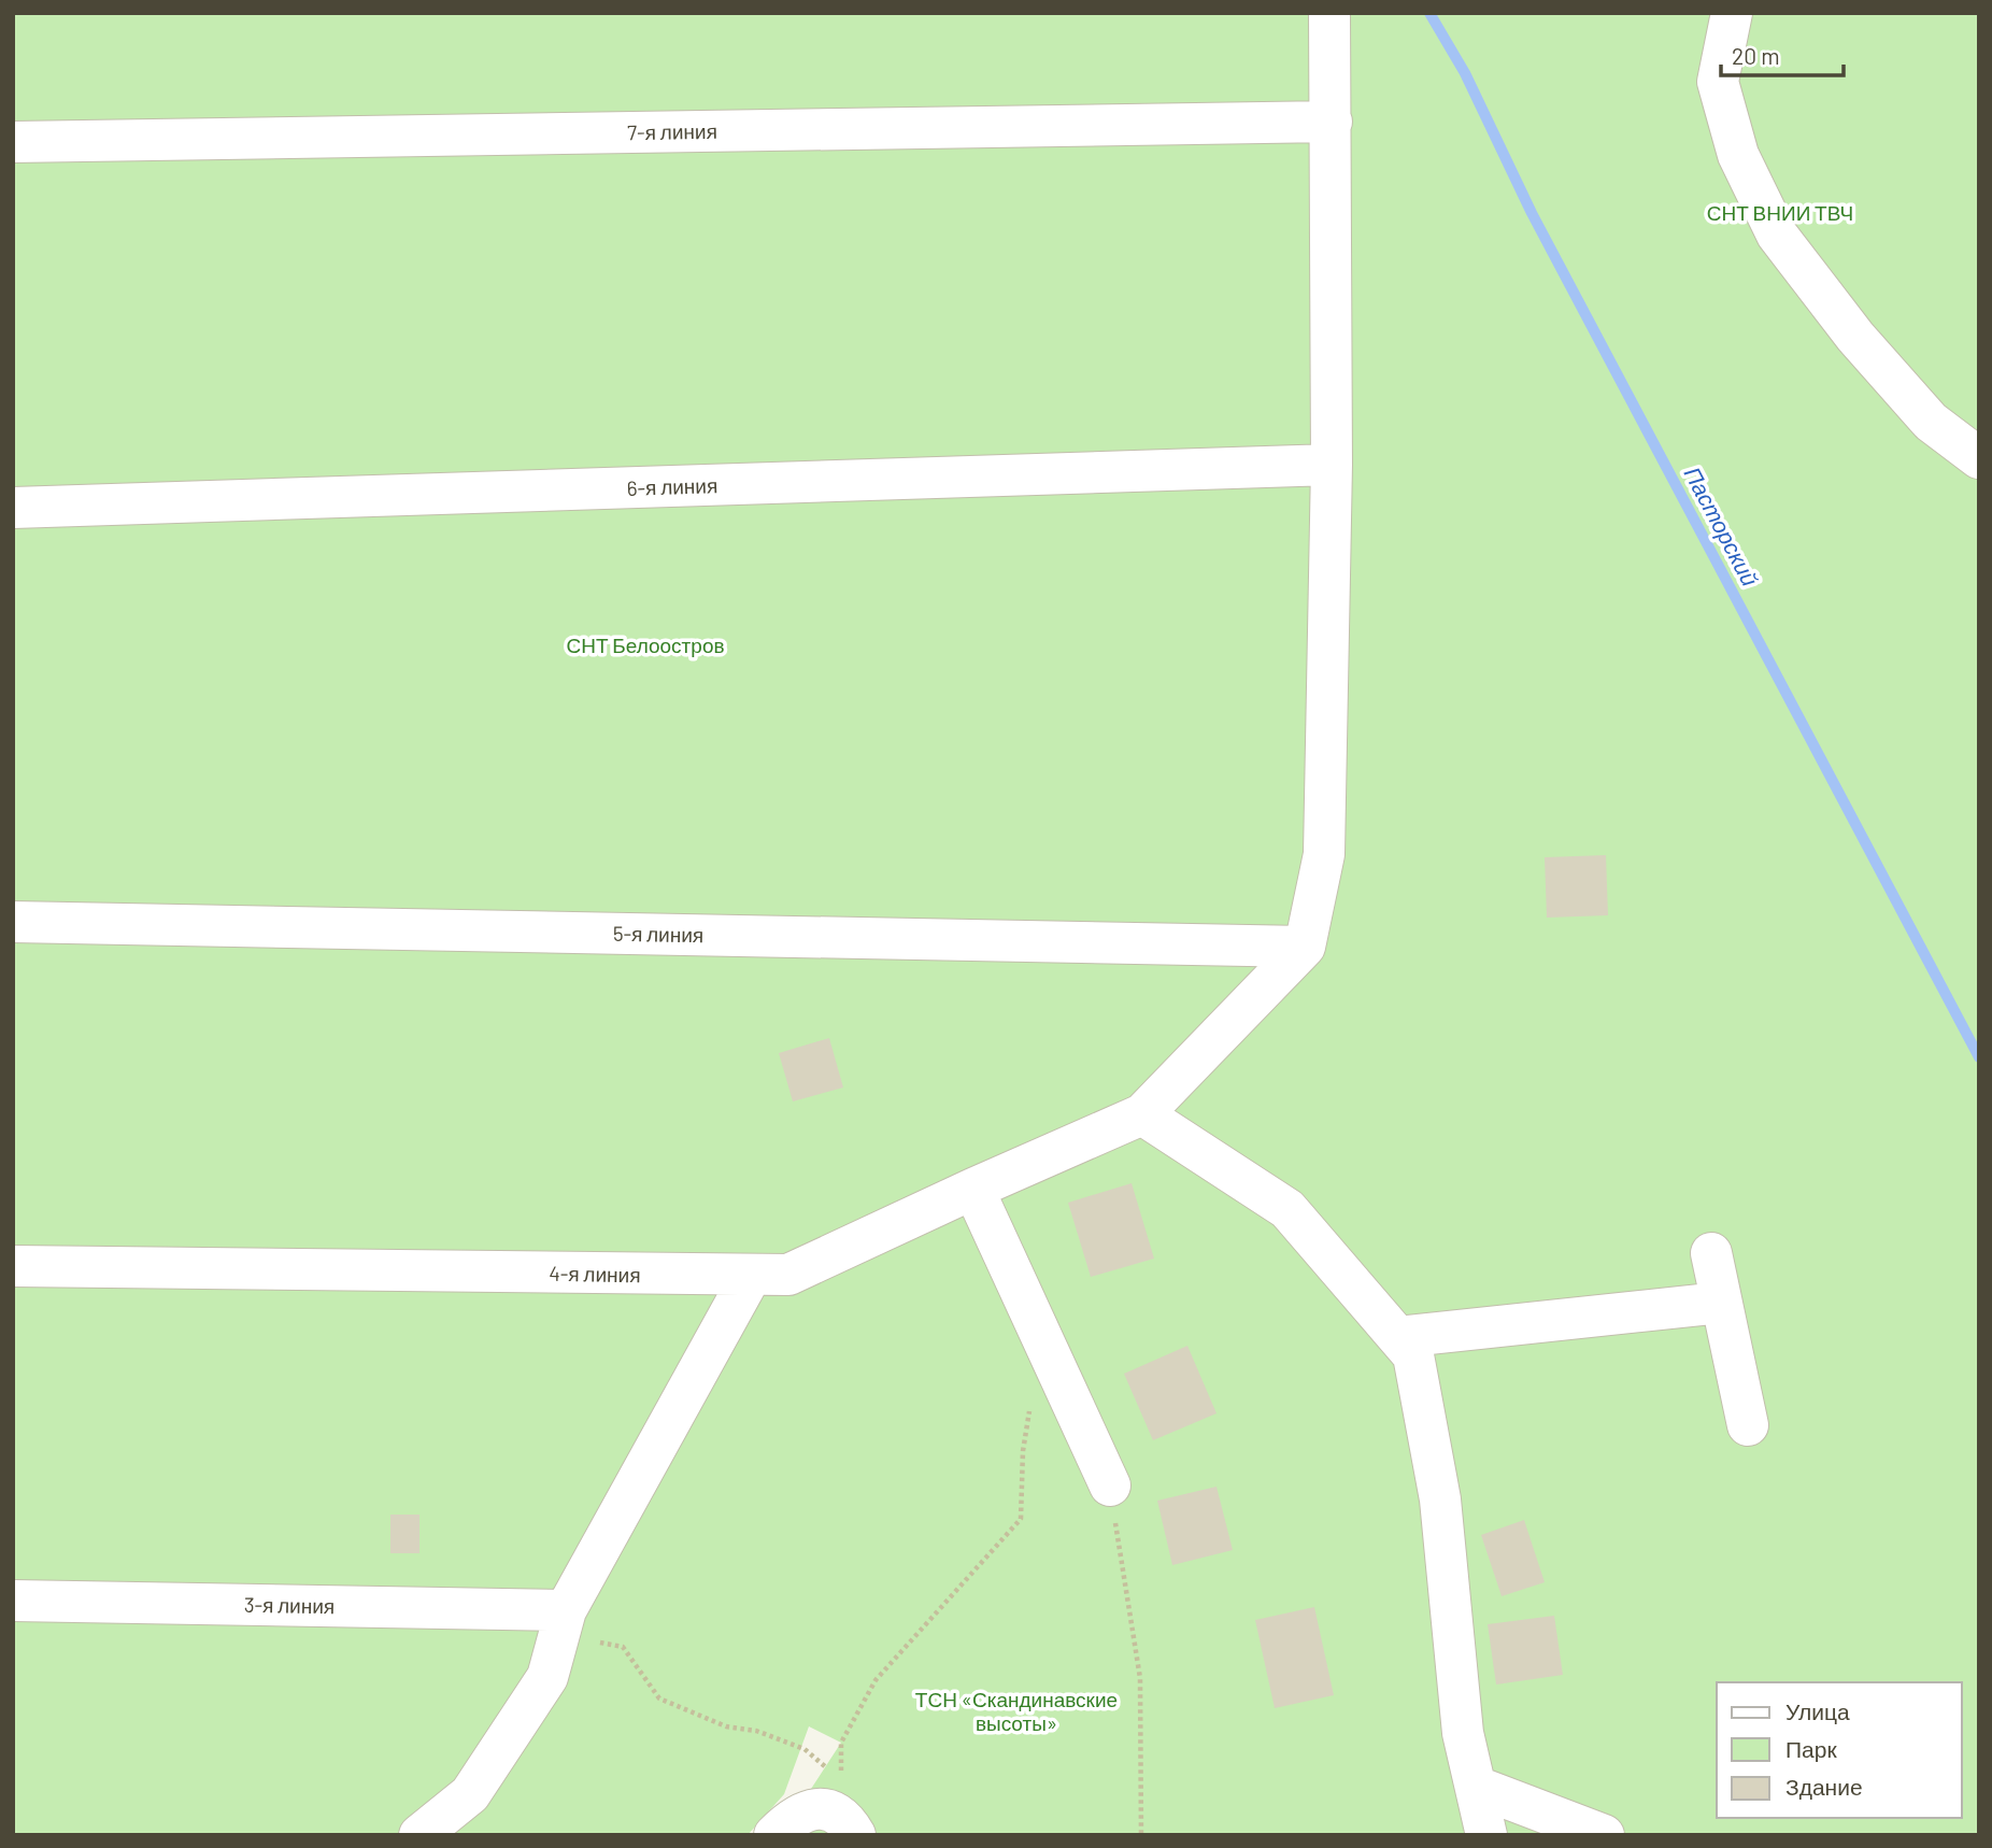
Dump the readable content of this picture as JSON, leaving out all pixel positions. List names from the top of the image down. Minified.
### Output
{"streets":{"street":["7-я линия","6-я линия","5-я линия","4-я линия","3-я линия"]},"water":["Пасторский"],"parks":["СНТ ВНИИ ТВЧ","СНТ Белоостров","ТСН «Скандинавские высоты»"],"legend":["Улица","Парк","Здание"],"scale_bar":"20 m"}
